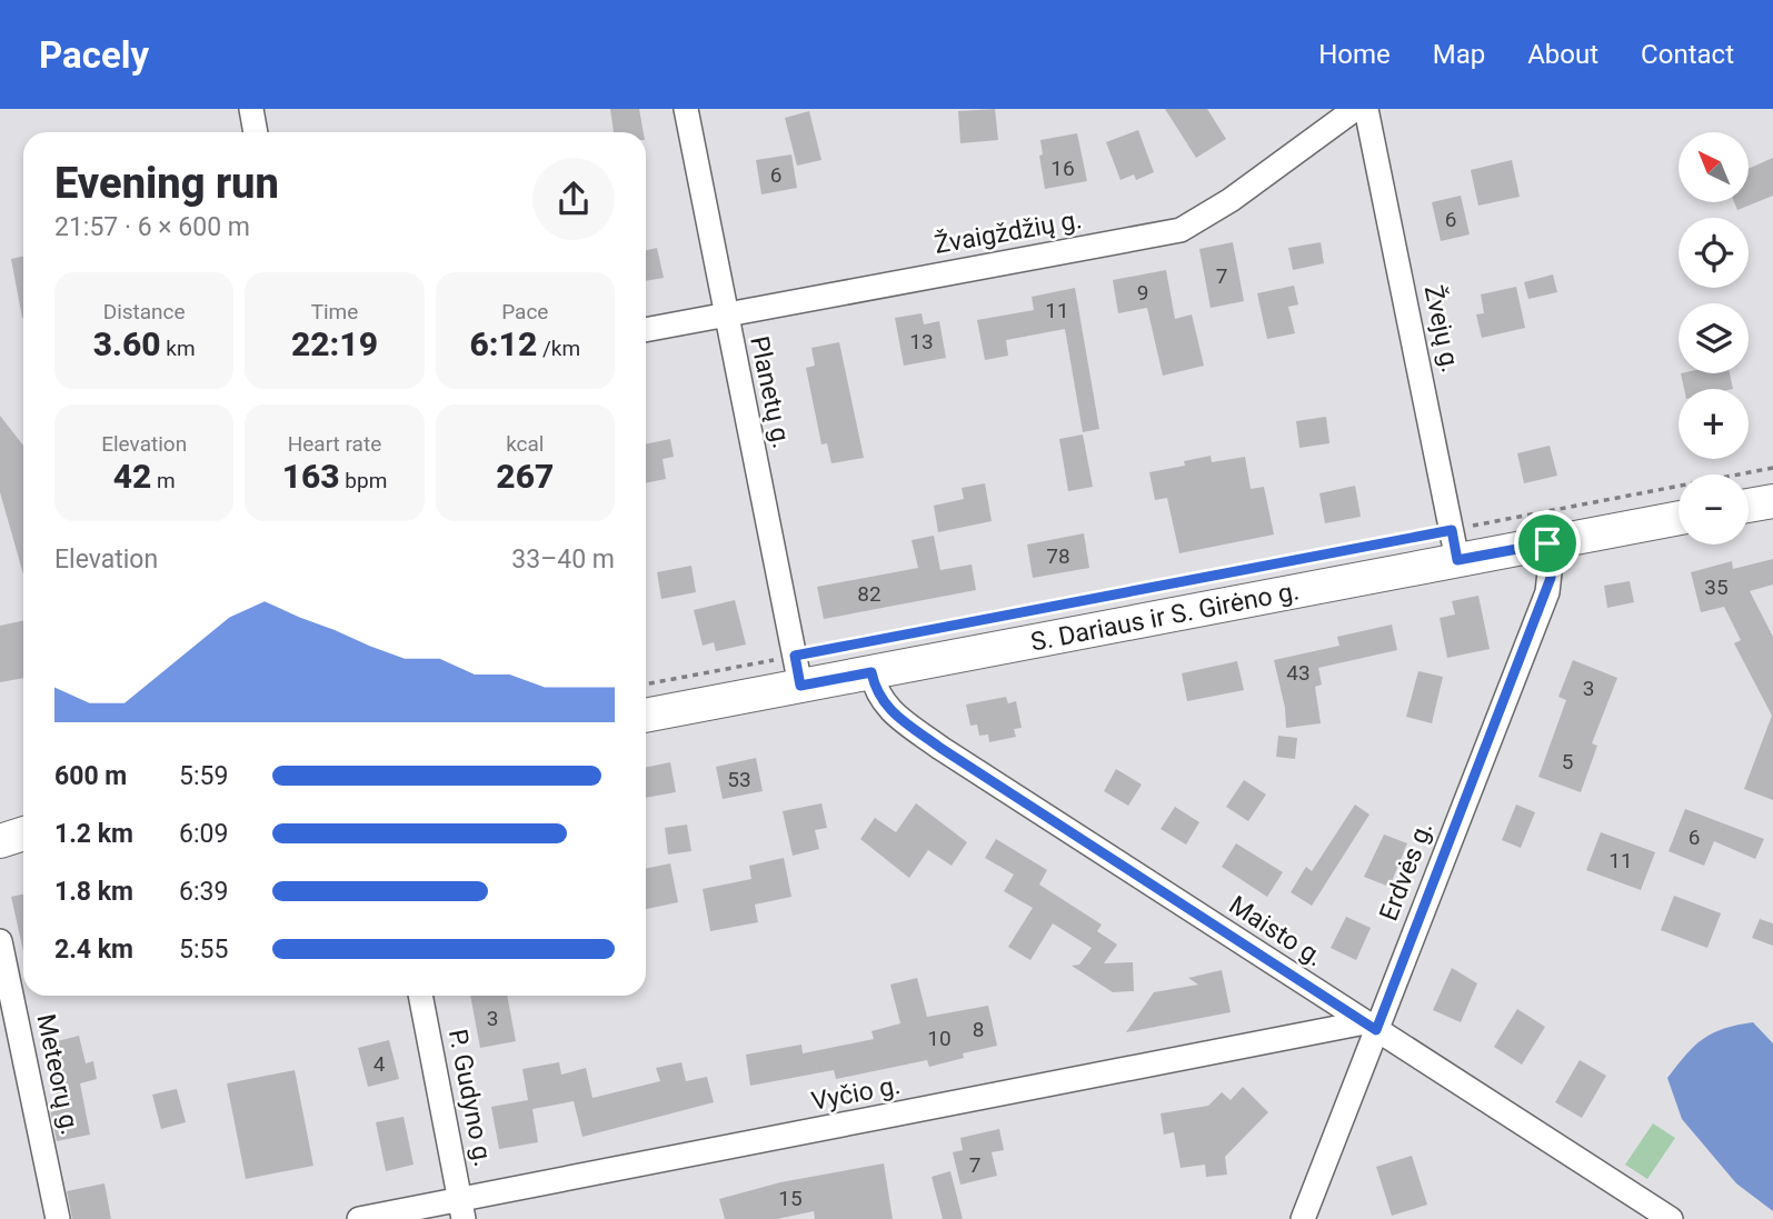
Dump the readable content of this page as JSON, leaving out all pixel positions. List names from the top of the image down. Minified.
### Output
{"streets":{"street":["Žvaigždžių g.","Žvejų g.","Planetų g.","S. Dariaus ir S. Girėno g.","Erdvės g.","Maisto g.","Meteorų g.","Vyčio g.","P. Gudyno g."]},"crossings":[["Žvaigždžių g.","Planetų g."],["Žvejų g.","S. Dariaus ir S. Girėno g."],["Planetų g.","S. Dariaus ir S. Girėno g."],["S. Dariaus ir S. Girėno g.","Erdvės g."],["S. Dariaus ir S. Girėno g.","Maisto g."],["Erdvės g.","Maisto g."],["Erdvės g.","Vyčio g."],["Maisto g.","Vyčio g."],["Vyčio g.","P. Gudyno g."]],"house_numbers":["16","6","6","7","9","11","13","78","35","82","43","3","5","53","6","11","3","8","10","4","7","15"],"north":"top left","page":{"header":"Pacely","nav":["Home","Map","About","Contact"],"map_buttons":["+","−"],"heading":["Evening run","21:57 · 6 × 600 m"],"stats":[["Distance","3.60 km"],["Time","22:19"],["Pace","6:12 /km"],["Elevation","42 m"],["Heart rate","163 bpm"],["kcal","267"]],"chart":["Elevation","33–40 m"],"list":[{"name":"600 m","note":"5:59"},{"name":"1.2 km","note":"6:09"},{"name":"1.8 km","note":"6:39"},{"name":"2.4 km","note":"5:55"}]}}
